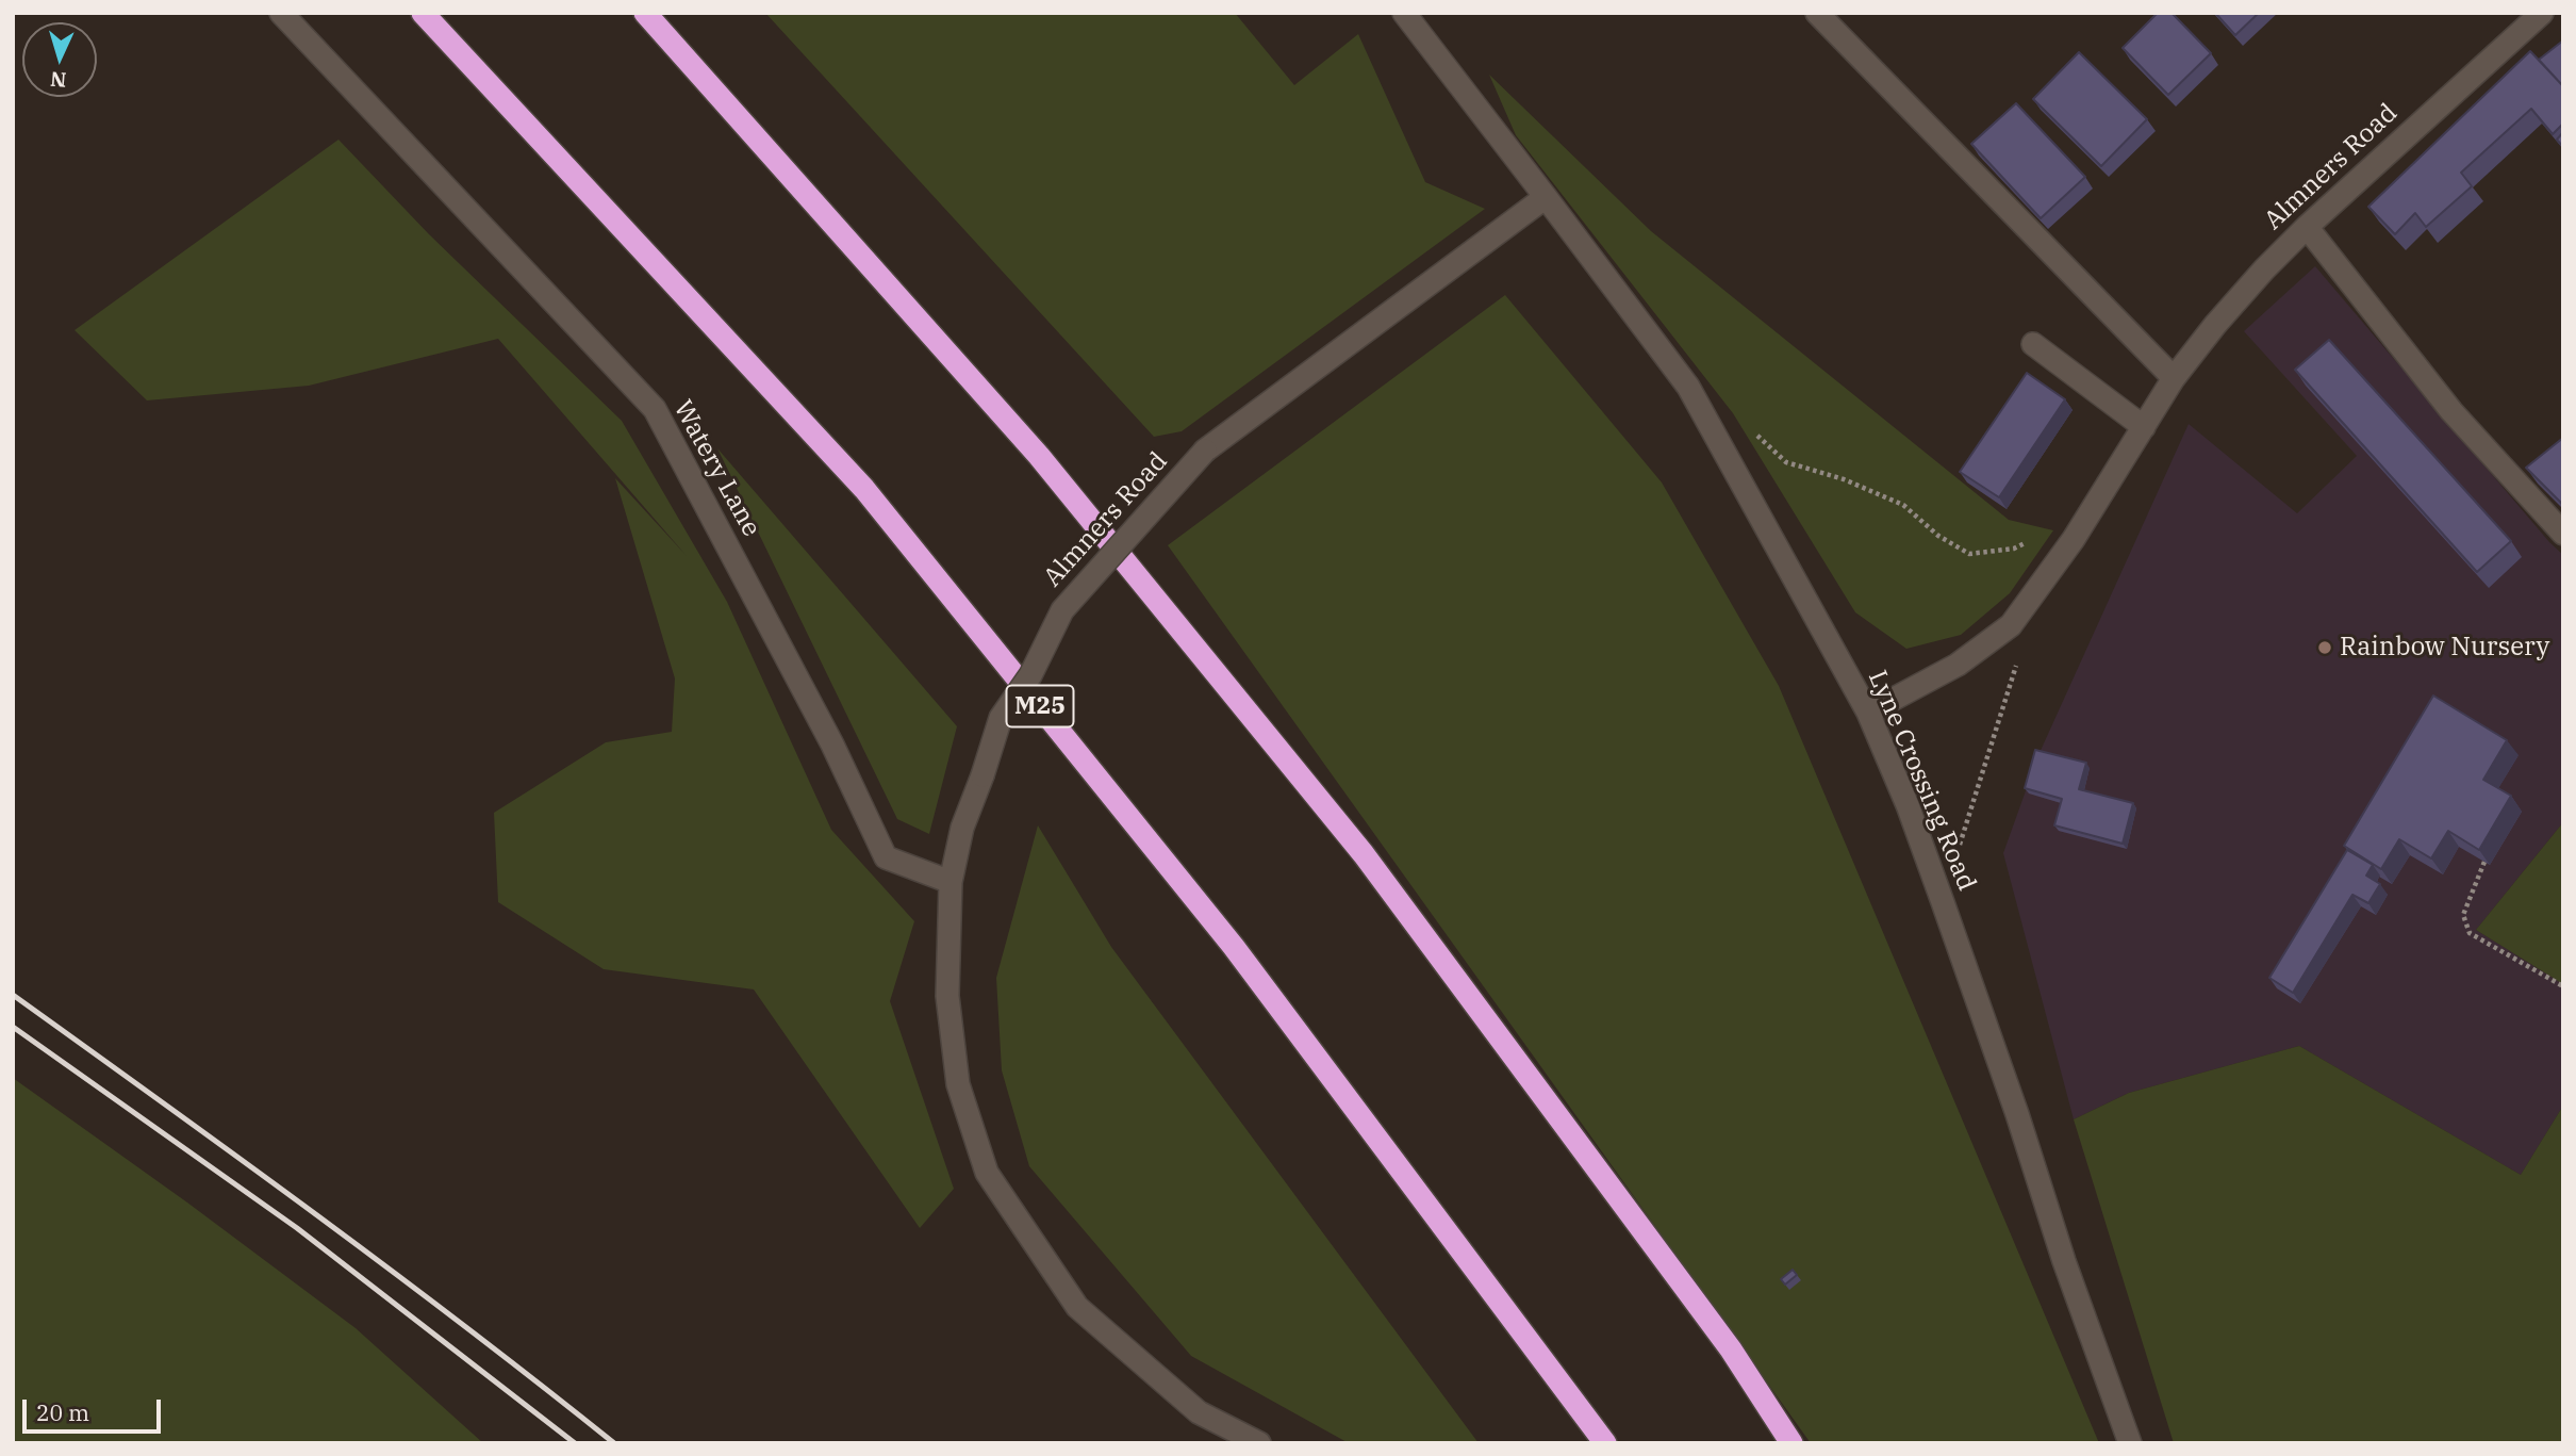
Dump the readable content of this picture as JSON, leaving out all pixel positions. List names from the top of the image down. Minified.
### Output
{"streets":{"highway":["M25"],"street":["Almners Road","Watery Lane","Lyne Crossing Road"]},"crossings":[["Almners Road","Watery Lane"],["Almners Road","Lyne Crossing Road"]],"places":["Rainbow Nursery"],"scale_bar":"20 m","north":"bottom"}
